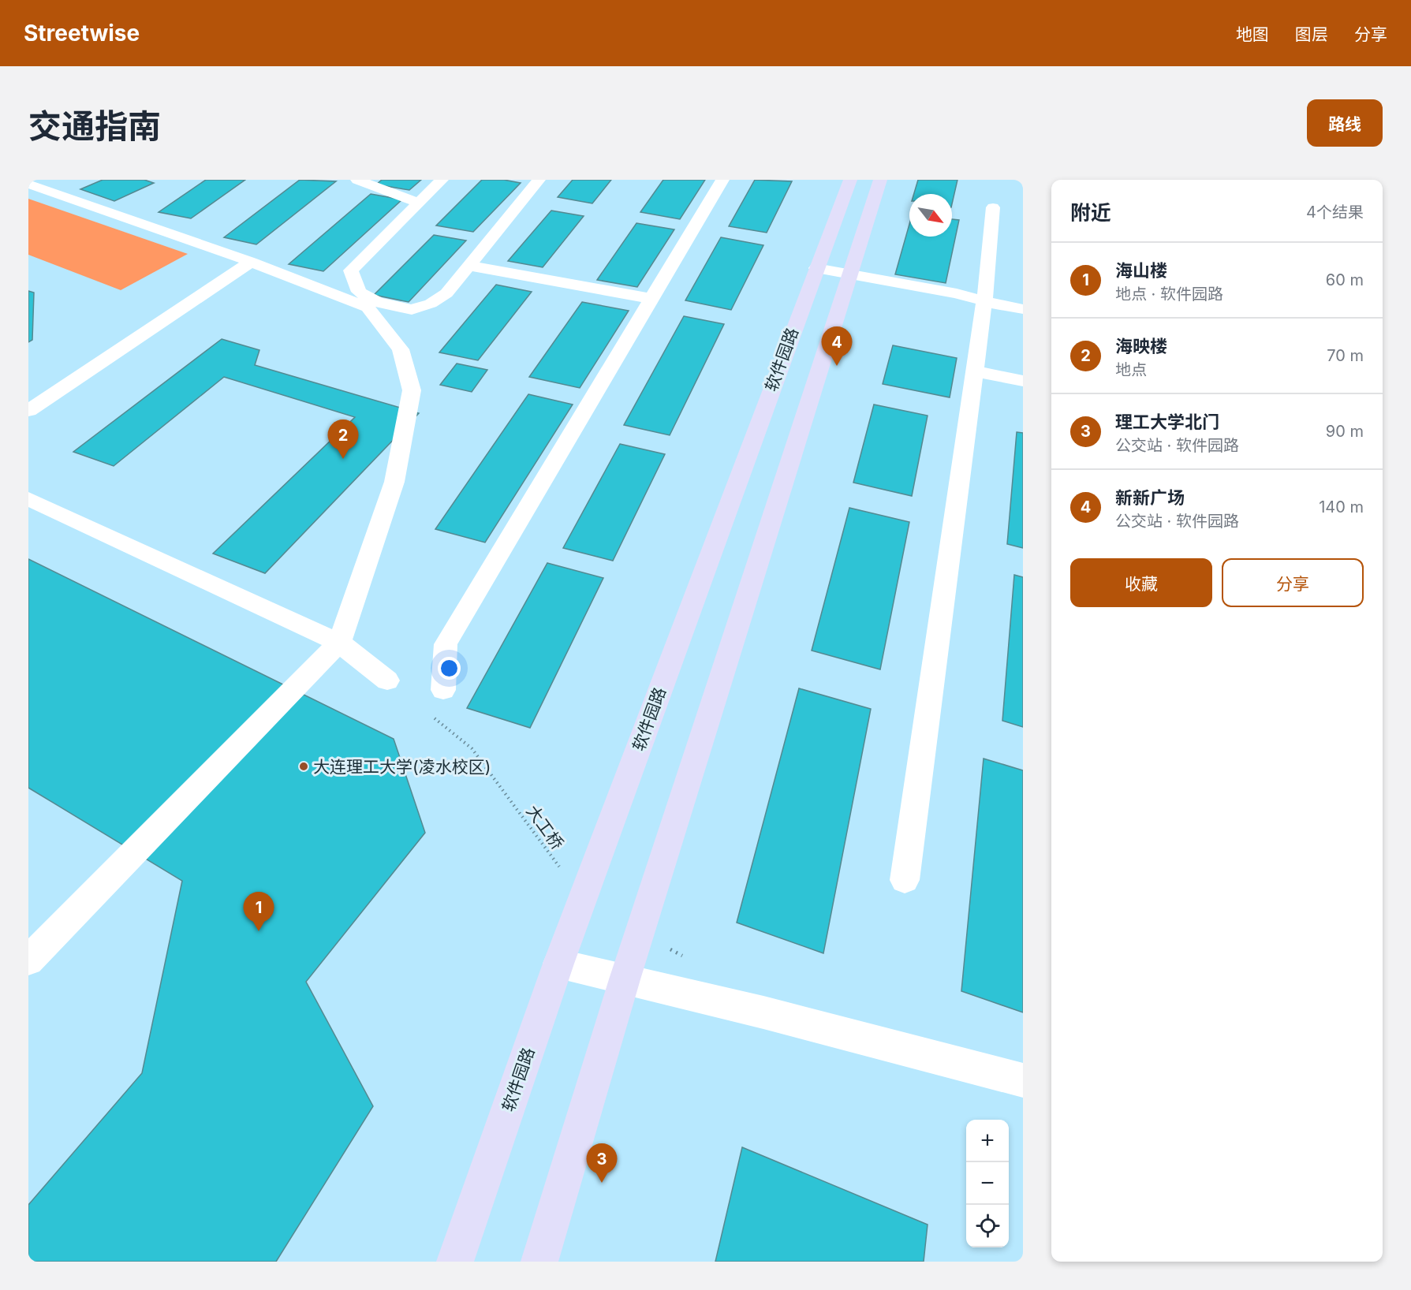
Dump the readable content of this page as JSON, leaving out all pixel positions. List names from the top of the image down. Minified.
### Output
{"streets":{"main road":["软件园路"],"path":["大工桥"]},"places":["大连理工大学(凌水校区)"],"north":"bottom right","page":{"header":"Streetwise","nav":["地图","图层","分享"],"title":"交通指南","buttons":["路线",["收藏","分享"]],"heading":["附近","4个结果"],"list":[{"mark":"1","name":"海山楼","note":"地点 · 软件园路","value":"60 m"},{"mark":"2","name":"海映楼","note":"地点","value":"70 m"},{"mark":"3","name":"理工大学北门","note":"公交站 · 软件园路","value":"90 m"},{"mark":"4","name":"新新广场","note":"公交站 · 软件园路","value":"140 m"}],"pins":["4","2","1","3"],"map_buttons":["+","−"]}}
